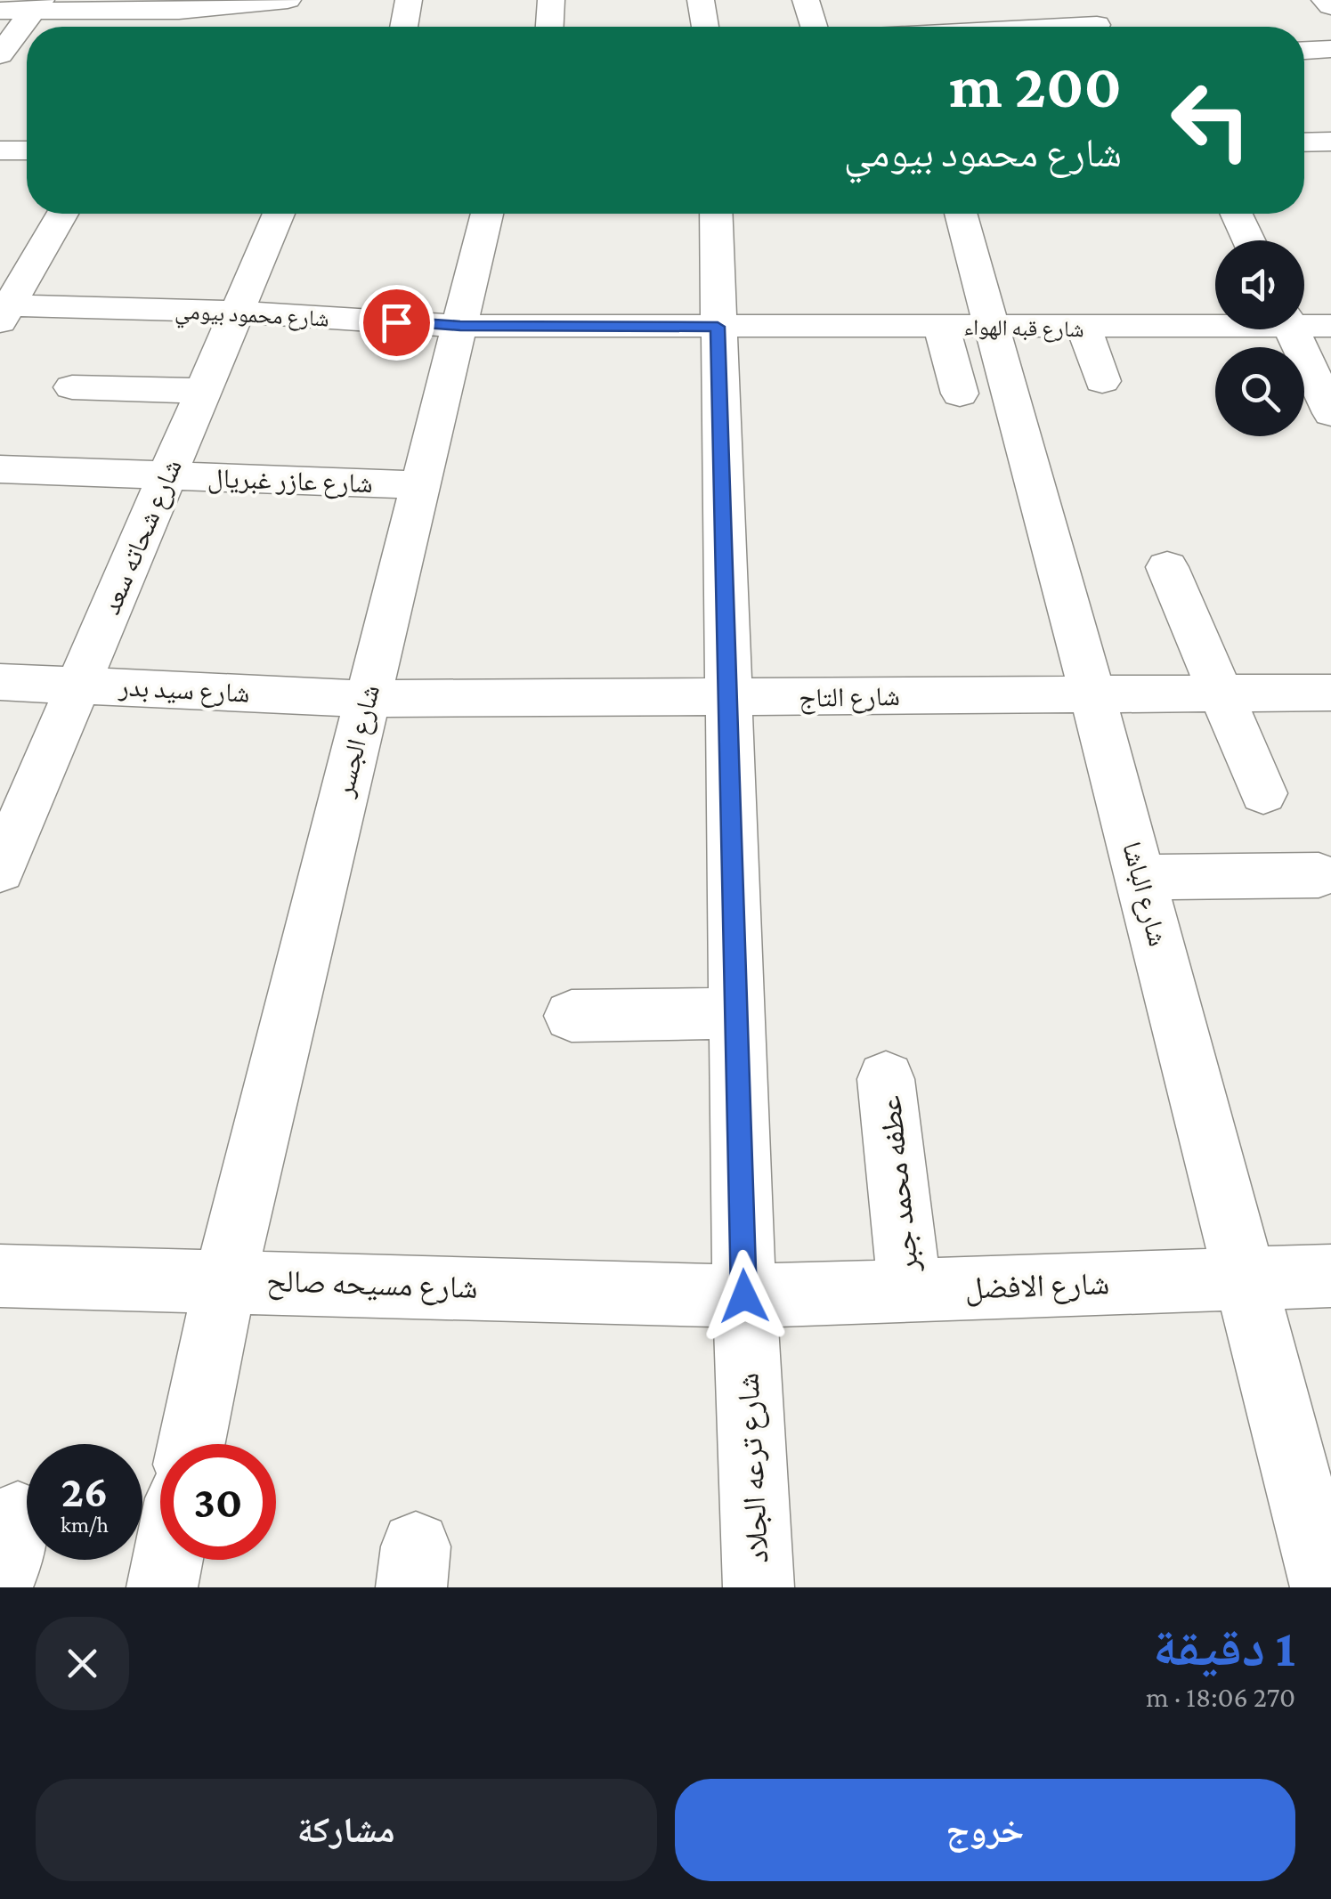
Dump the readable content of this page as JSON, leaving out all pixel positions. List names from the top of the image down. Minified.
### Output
{"streets":{"street":["شارع محمود بيومي","شارع قبه الهواء","شارع عازر غبريال","شارع شحاته سعد","شارع سيد بدر","شارع التاج","شارع الجسر","شارع الباشا","عطفه محمد جبر","شارع مسيحه صالح","شارع الافضل","شارع ترعه الجلاد"]},"crossings":[["شارع محمود بيومي","شارع قبه الهواء"],["شارع محمود بيومي","شارع شحاته سعد"],["شارع محمود بيومي","شارع الجسر"],["شارع محمود بيومي","شارع ترعه الجلاد"],["شارع قبه الهواء","شارع الباشا"],["شارع قبه الهواء","شارع ترعه الجلاد"],["شارع عازر غبريال","شارع شحاته سعد"],["شارع عازر غبريال","شارع الجسر"],["شارع شحاته سعد","شارع سيد بدر"],["شارع سيد بدر","شارع التاج"],["شارع سيد بدر","شارع الجسر"],["شارع التاج","شارع الجسر"],["شارع التاج","شارع الباشا"],["شارع التاج","شارع ترعه الجلاد"],["شارع الجسر","شارع مسيحه صالح"],["شارع الباشا","شارع الافضل"],["عطفه محمد جبر","شارع الافضل"],["شارع مسيحه صالح","شارع الافضل"],["شارع مسيحه صالح","شارع ترعه الجلاد"],["شارع الافضل","شارع ترعه الجلاد"]],"page":{"turn":["200 m","شارع محمود بيومي"],"speed":"26 km/h","limit":"30","heading":["1 دقيقة","270 m · 18:06"],"buttons":["خروج","مشاركة"]}}
